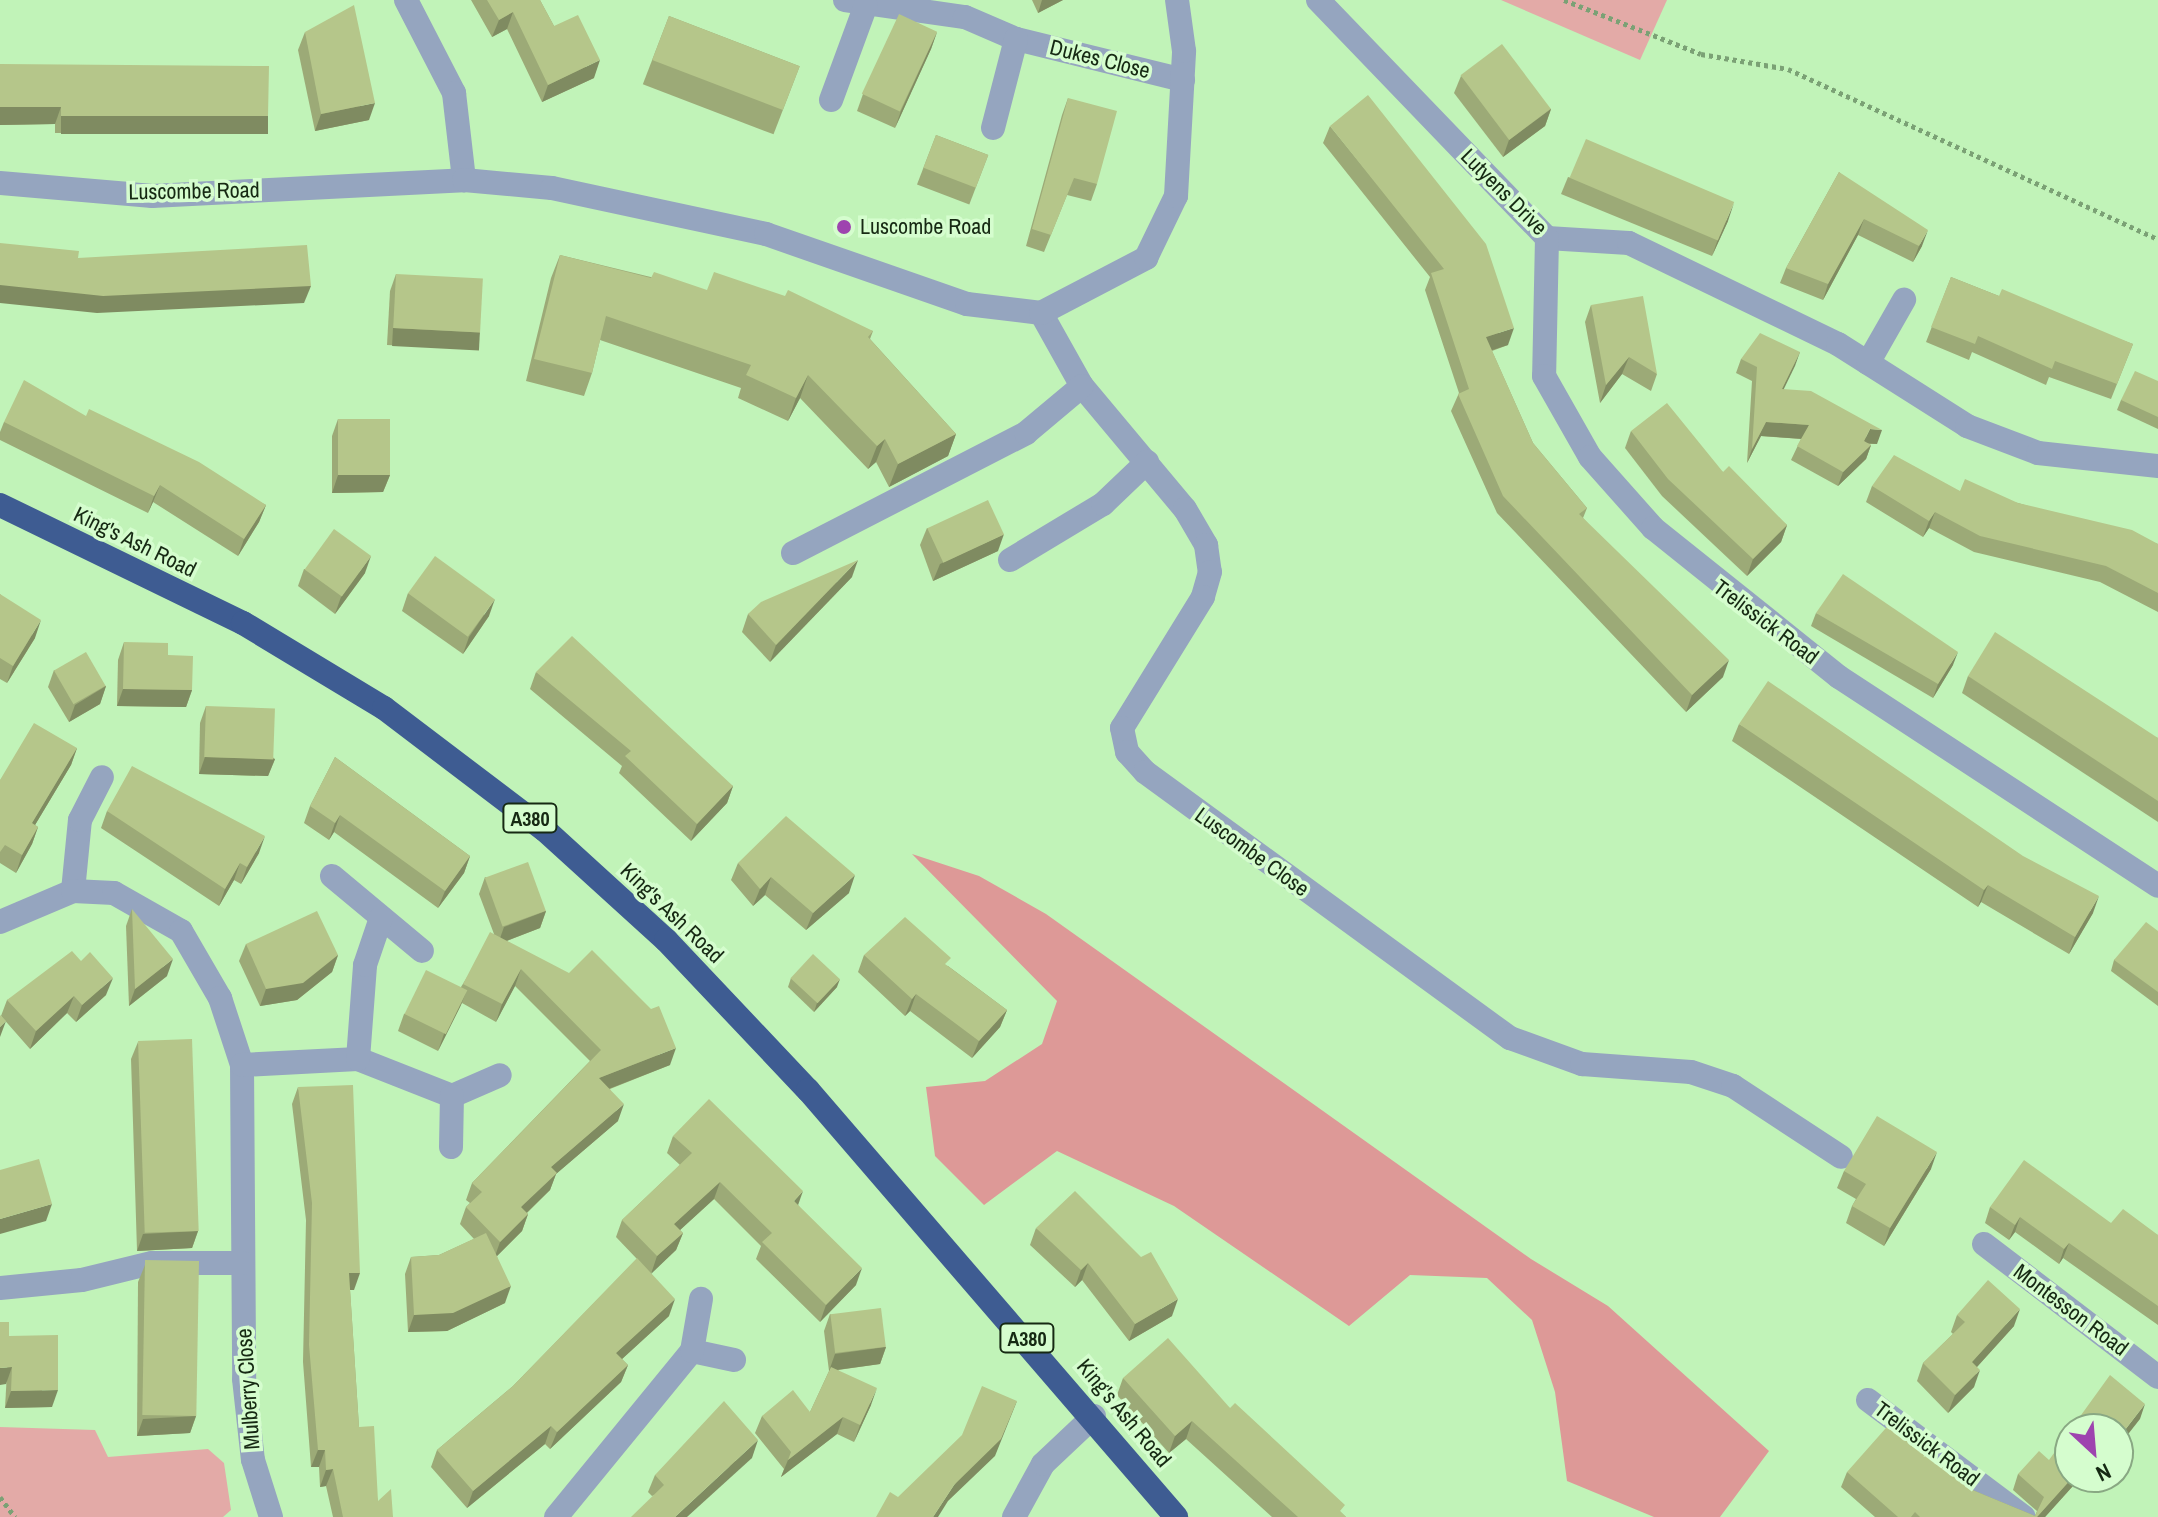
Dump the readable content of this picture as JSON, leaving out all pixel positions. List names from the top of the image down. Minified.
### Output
{"streets":{"highway":["King's Ash Road","A380"],"street":["Dukes Close","Luscombe Road","Lutyens Drive","Trelissick Road","Luscombe Close","Montesson Road","Mulberry Close"]},"crossings":[["Luscombe Road","Luscombe Close"],["Lutyens Drive","Trelissick Road"]],"places":["Luscombe Road"],"north":"bottom right"}
